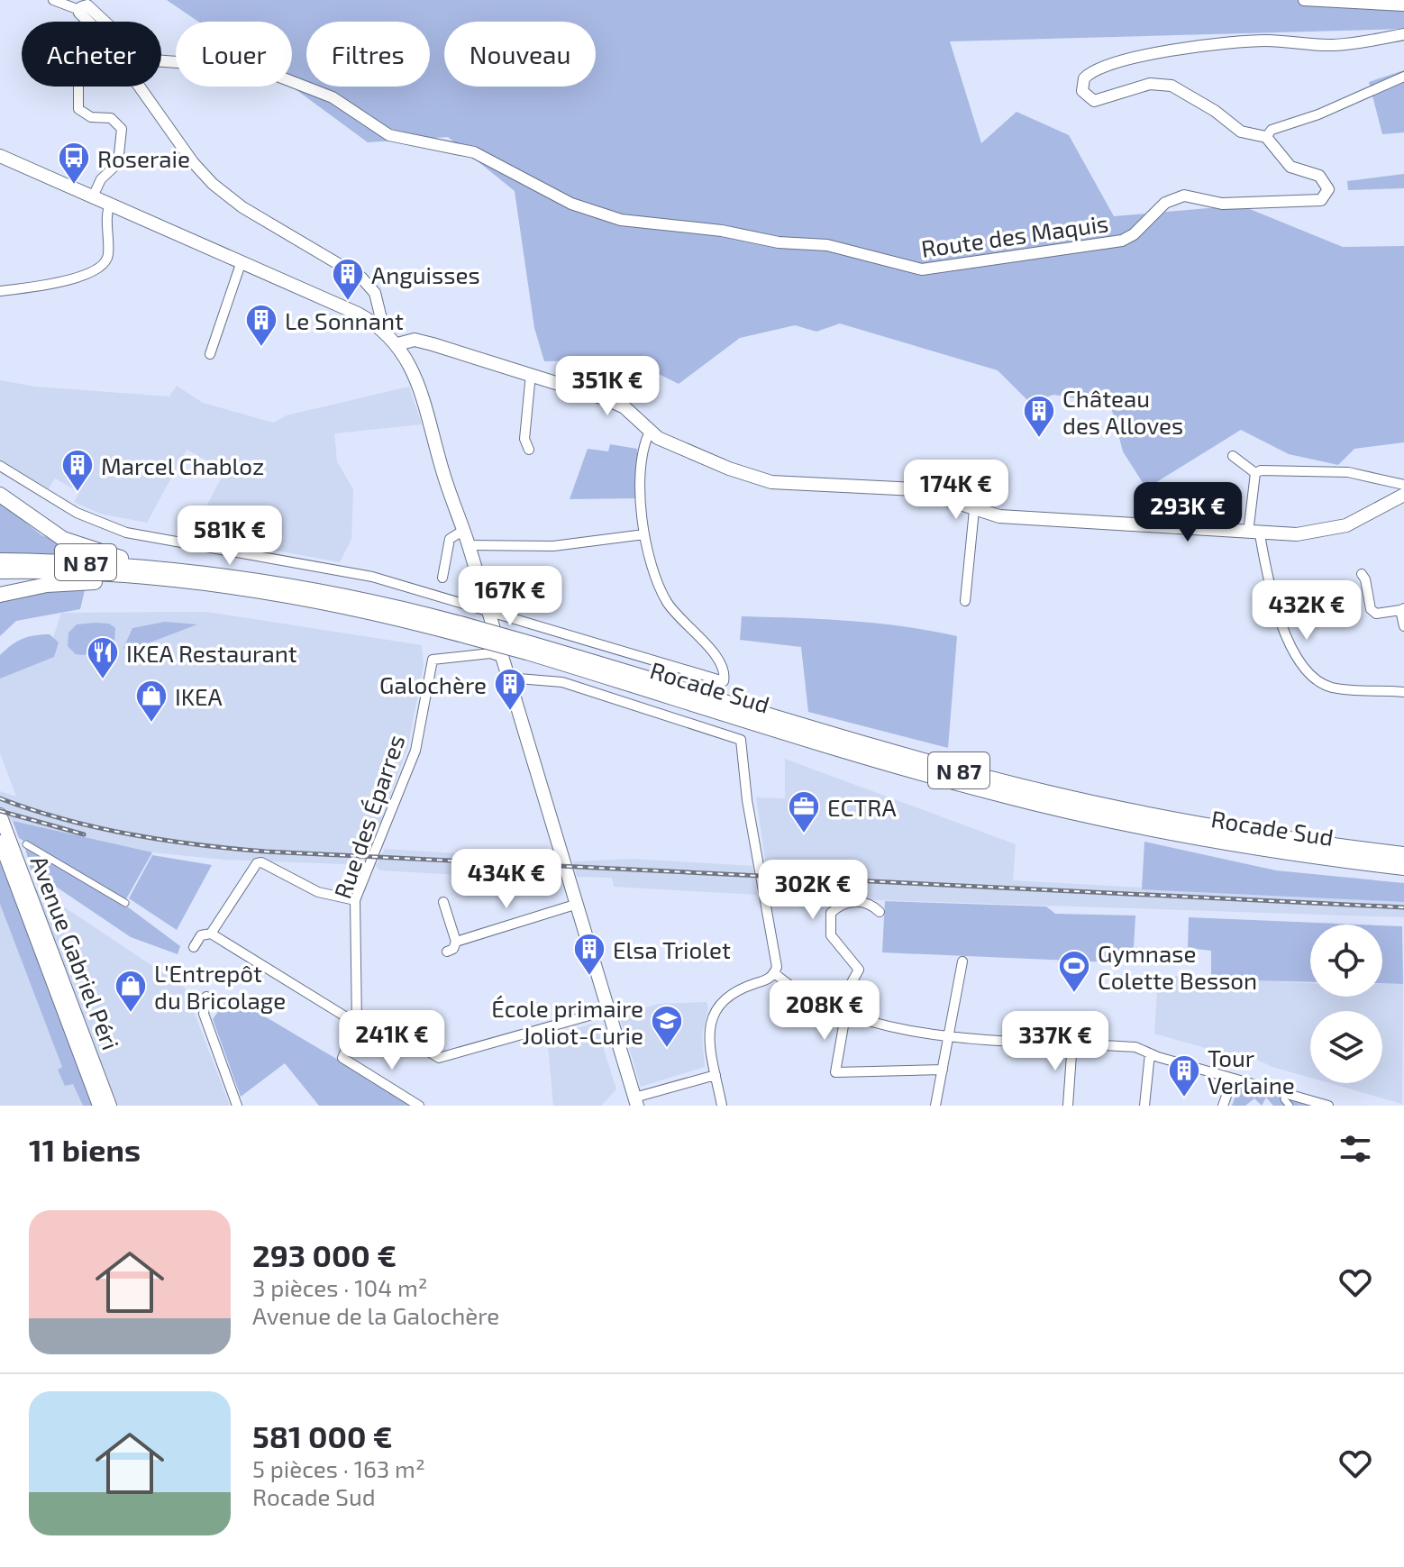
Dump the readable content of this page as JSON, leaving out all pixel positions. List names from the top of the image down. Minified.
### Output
{"streets":{"highway":["N 87","Rocade Sud"],"main road":["Avenue Gabriel Péri"],"street":["Route des Maquis","Rue des Éparres"]},"places":{"bus stop":["Roseraie"],"building":["Anguisses","Le Sonnant","Château des Alloves","Marcel Chabloz","Galochère","Elsa Triolet","Tour Verlaine"],"restaurant":["IKEA Restaurant"],"shop":["IKEA","L'Entrepôt du Bricolage"],"office":["ECTRA"],"sports":["Gymnase Colette Besson"],"school or university":["École primaire Joliot-Curie"]},"page":{"chip":["Acheter","Louer","Filtres","Nouveau"],"price":["351K €","174K €","293K €","581K €","167K €","432K €","434K €","302K €","208K €","241K €","337K €"],"heading":"11 biens","list":[{"name":"293 000 €","note":"3 pièces · 104 m² · Avenue de la Galochère"},{"name":"581 000 €","note":"5 pièces · 163 m² · Rocade Sud"}]}}
